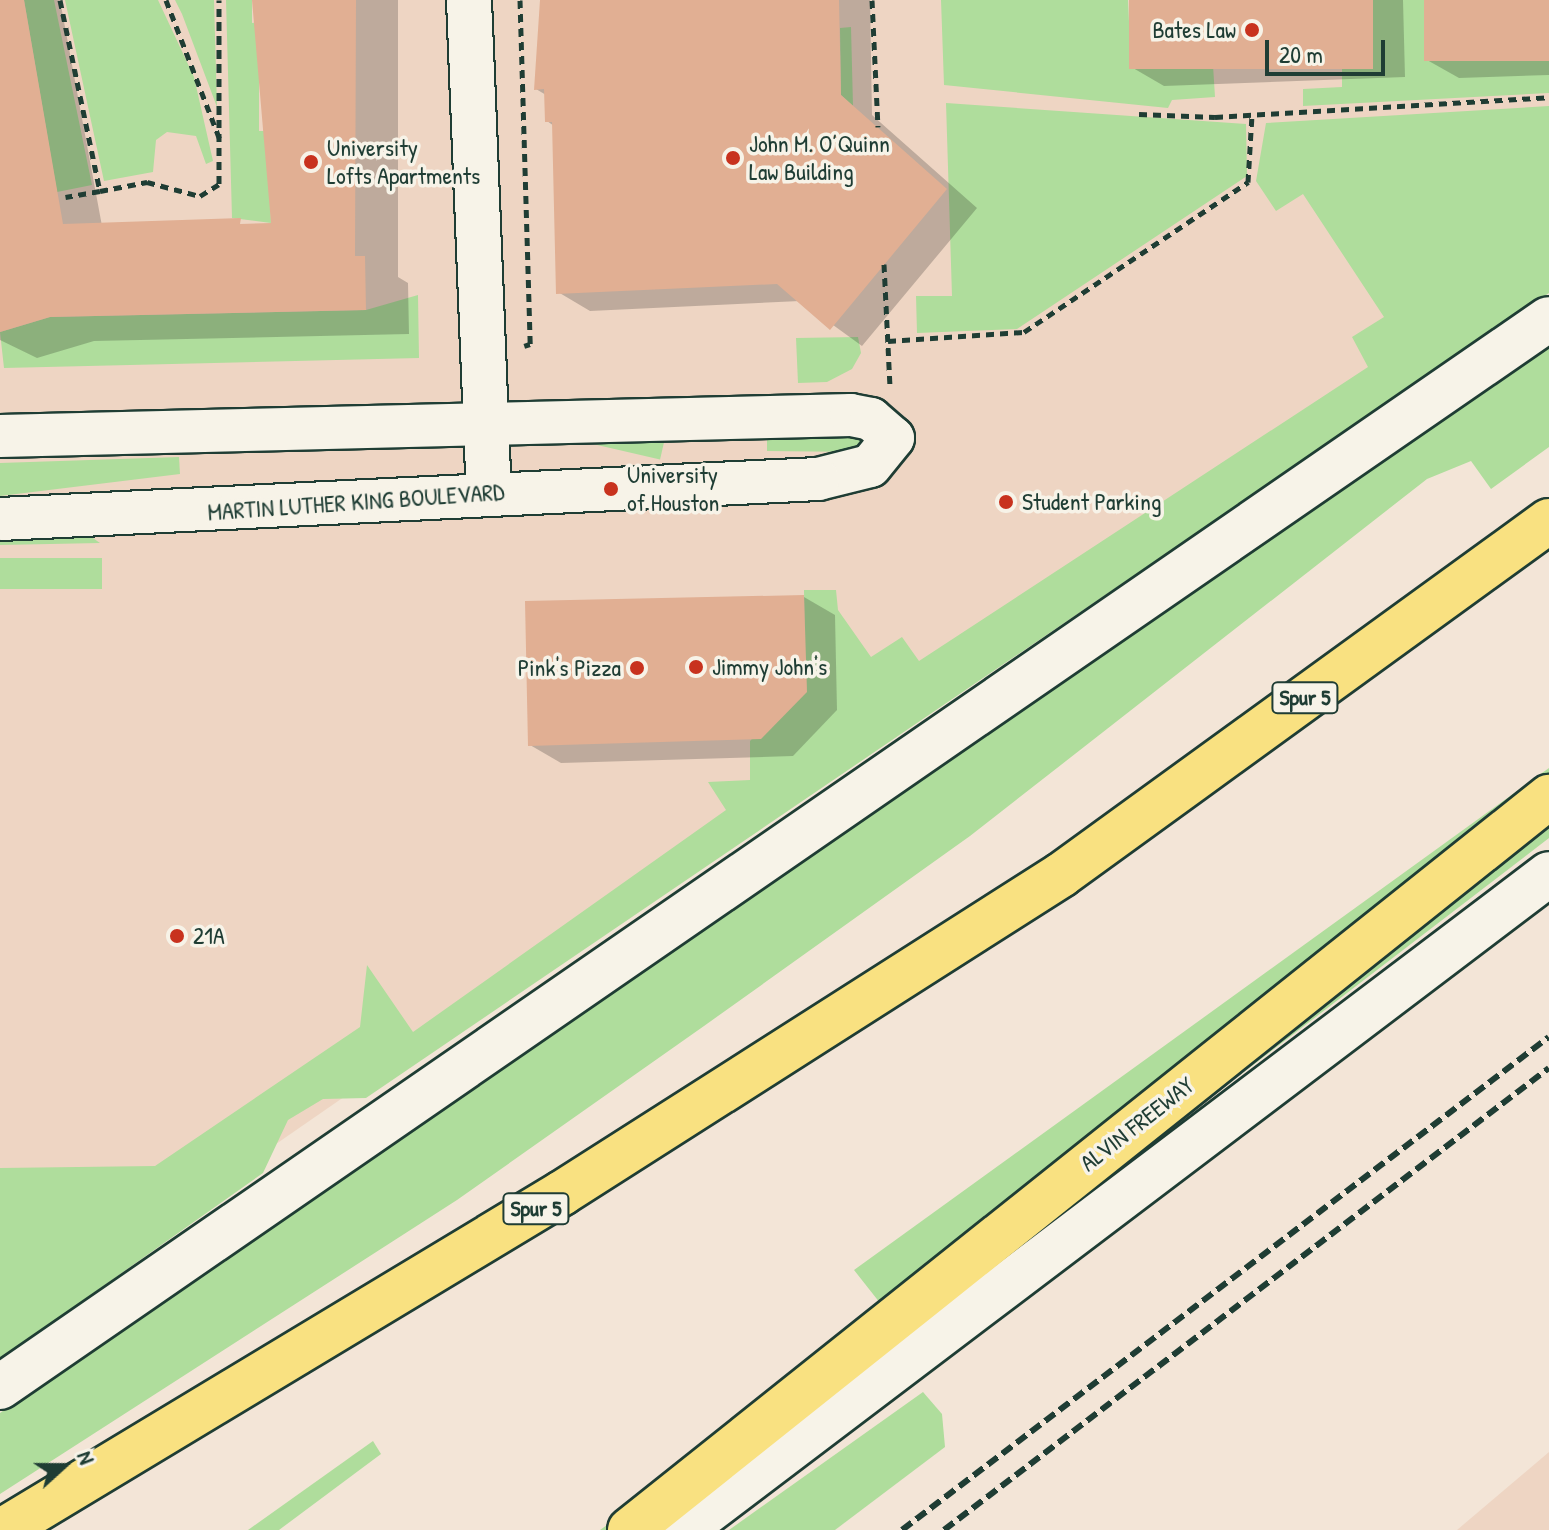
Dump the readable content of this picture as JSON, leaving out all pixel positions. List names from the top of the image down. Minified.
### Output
{"streets":{"highway":["Spur 5","ALVIN FREEWAY"],"street":["MARTIN LUTHER KING BOULEVARD"]},"places":["Bates Law","John M. O’Quinn Law Building","University Lofts Apartments","University of Houston","Student Parking","Jimmy John's","Pink's Pizza","21A"],"scale_bar":"20 m","north":"right"}
